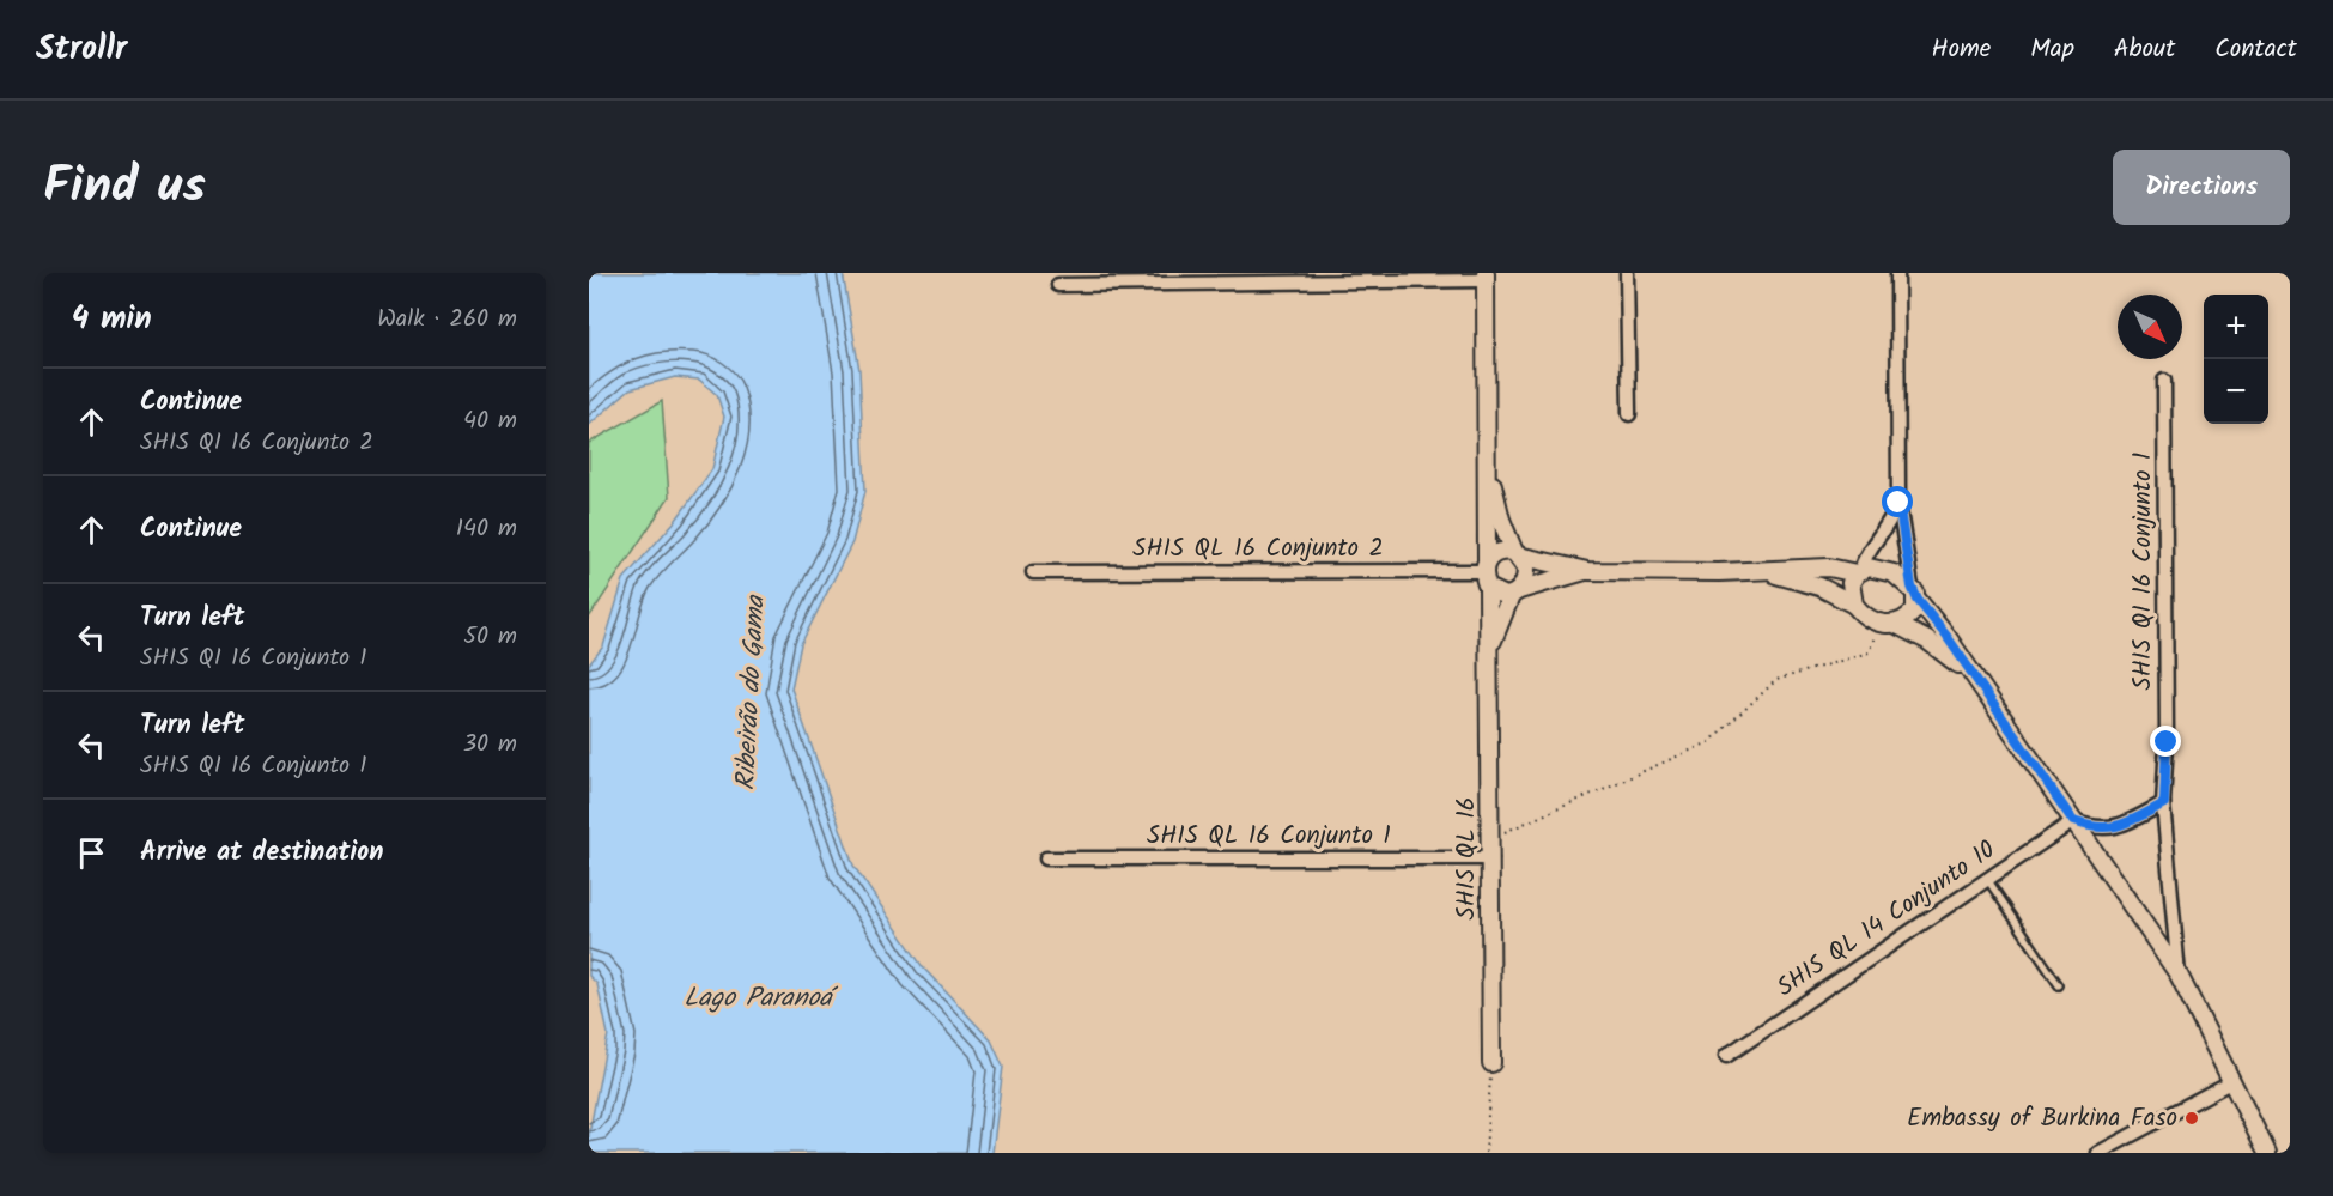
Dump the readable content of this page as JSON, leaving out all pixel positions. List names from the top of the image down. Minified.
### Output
{"streets":{"street":["SHIS QL 16 Conjunto 2","SHIS QI 16 Conjunto 1","SHIS QL 16 Conjunto 1","SHIS QL 16","SHIS QL 14 Conjunto 10"]},"crossings":[["SHIS QL 16 Conjunto 2","SHIS QL 16"],["SHIS QL 16 Conjunto 1","SHIS QL 16"]],"water":["Ribeirão do Gama","Lago Paranoá"],"places":["Embassy of Burkina Faso"],"north":"bottom right","page":{"header":"Strollr","nav":["Home","Map","About","Contact"],"title":"Find us","buttons":"Directions","heading":["4 min","Walk · 260 m"],"map_buttons":["+","−"],"list":[["Continue","SHIS QI 16 Conjunto 2","40 m"],["Continue","140 m"],["Turn left","SHIS QI 16 Conjunto 1","50 m"],["Turn left","SHIS QI 16 Conjunto 1","30 m"],"Arrive at destination"]}}
